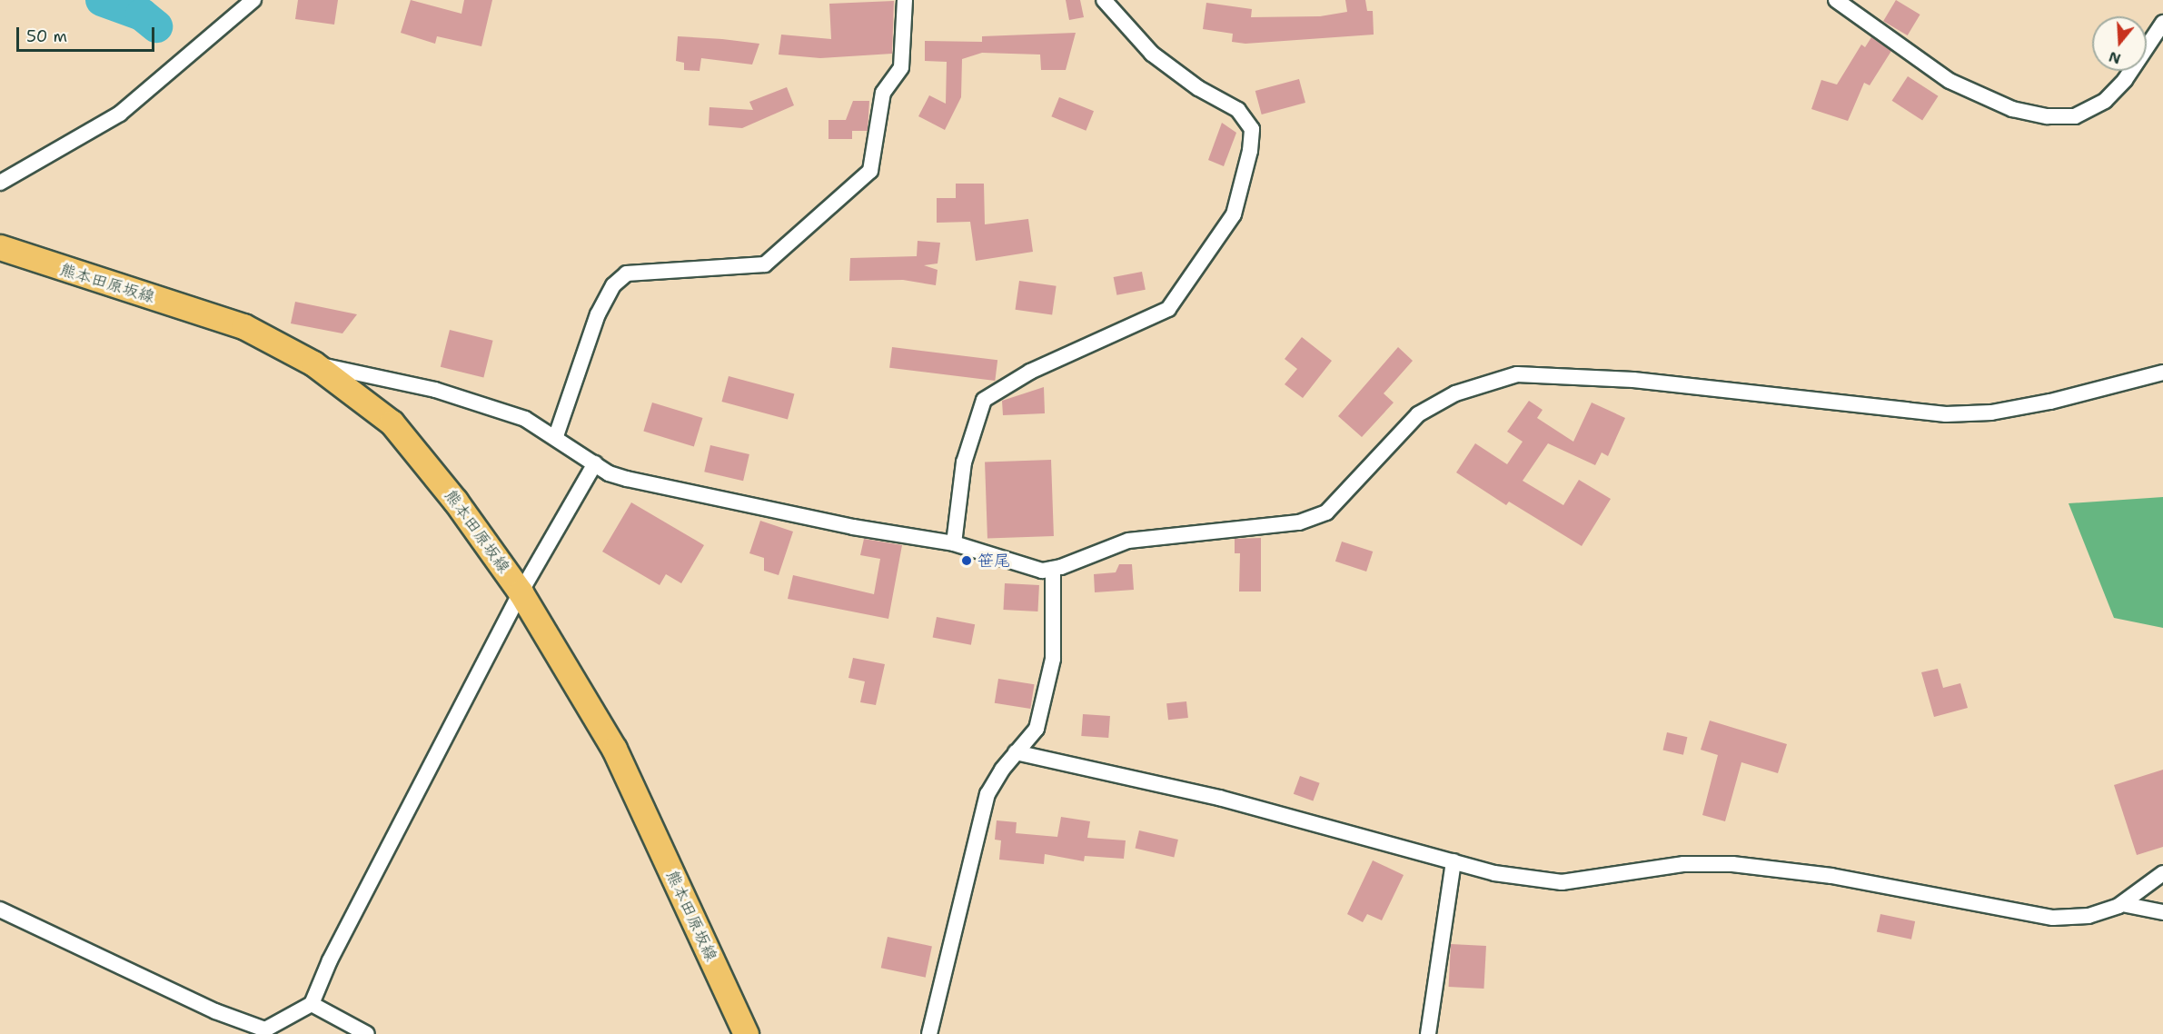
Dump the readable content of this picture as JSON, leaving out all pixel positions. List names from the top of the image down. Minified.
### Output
{"streets":{"main road":["熊本田原坂線"]},"places":["笹尾"],"scale_bar":"50 m","north":"bottom"}
